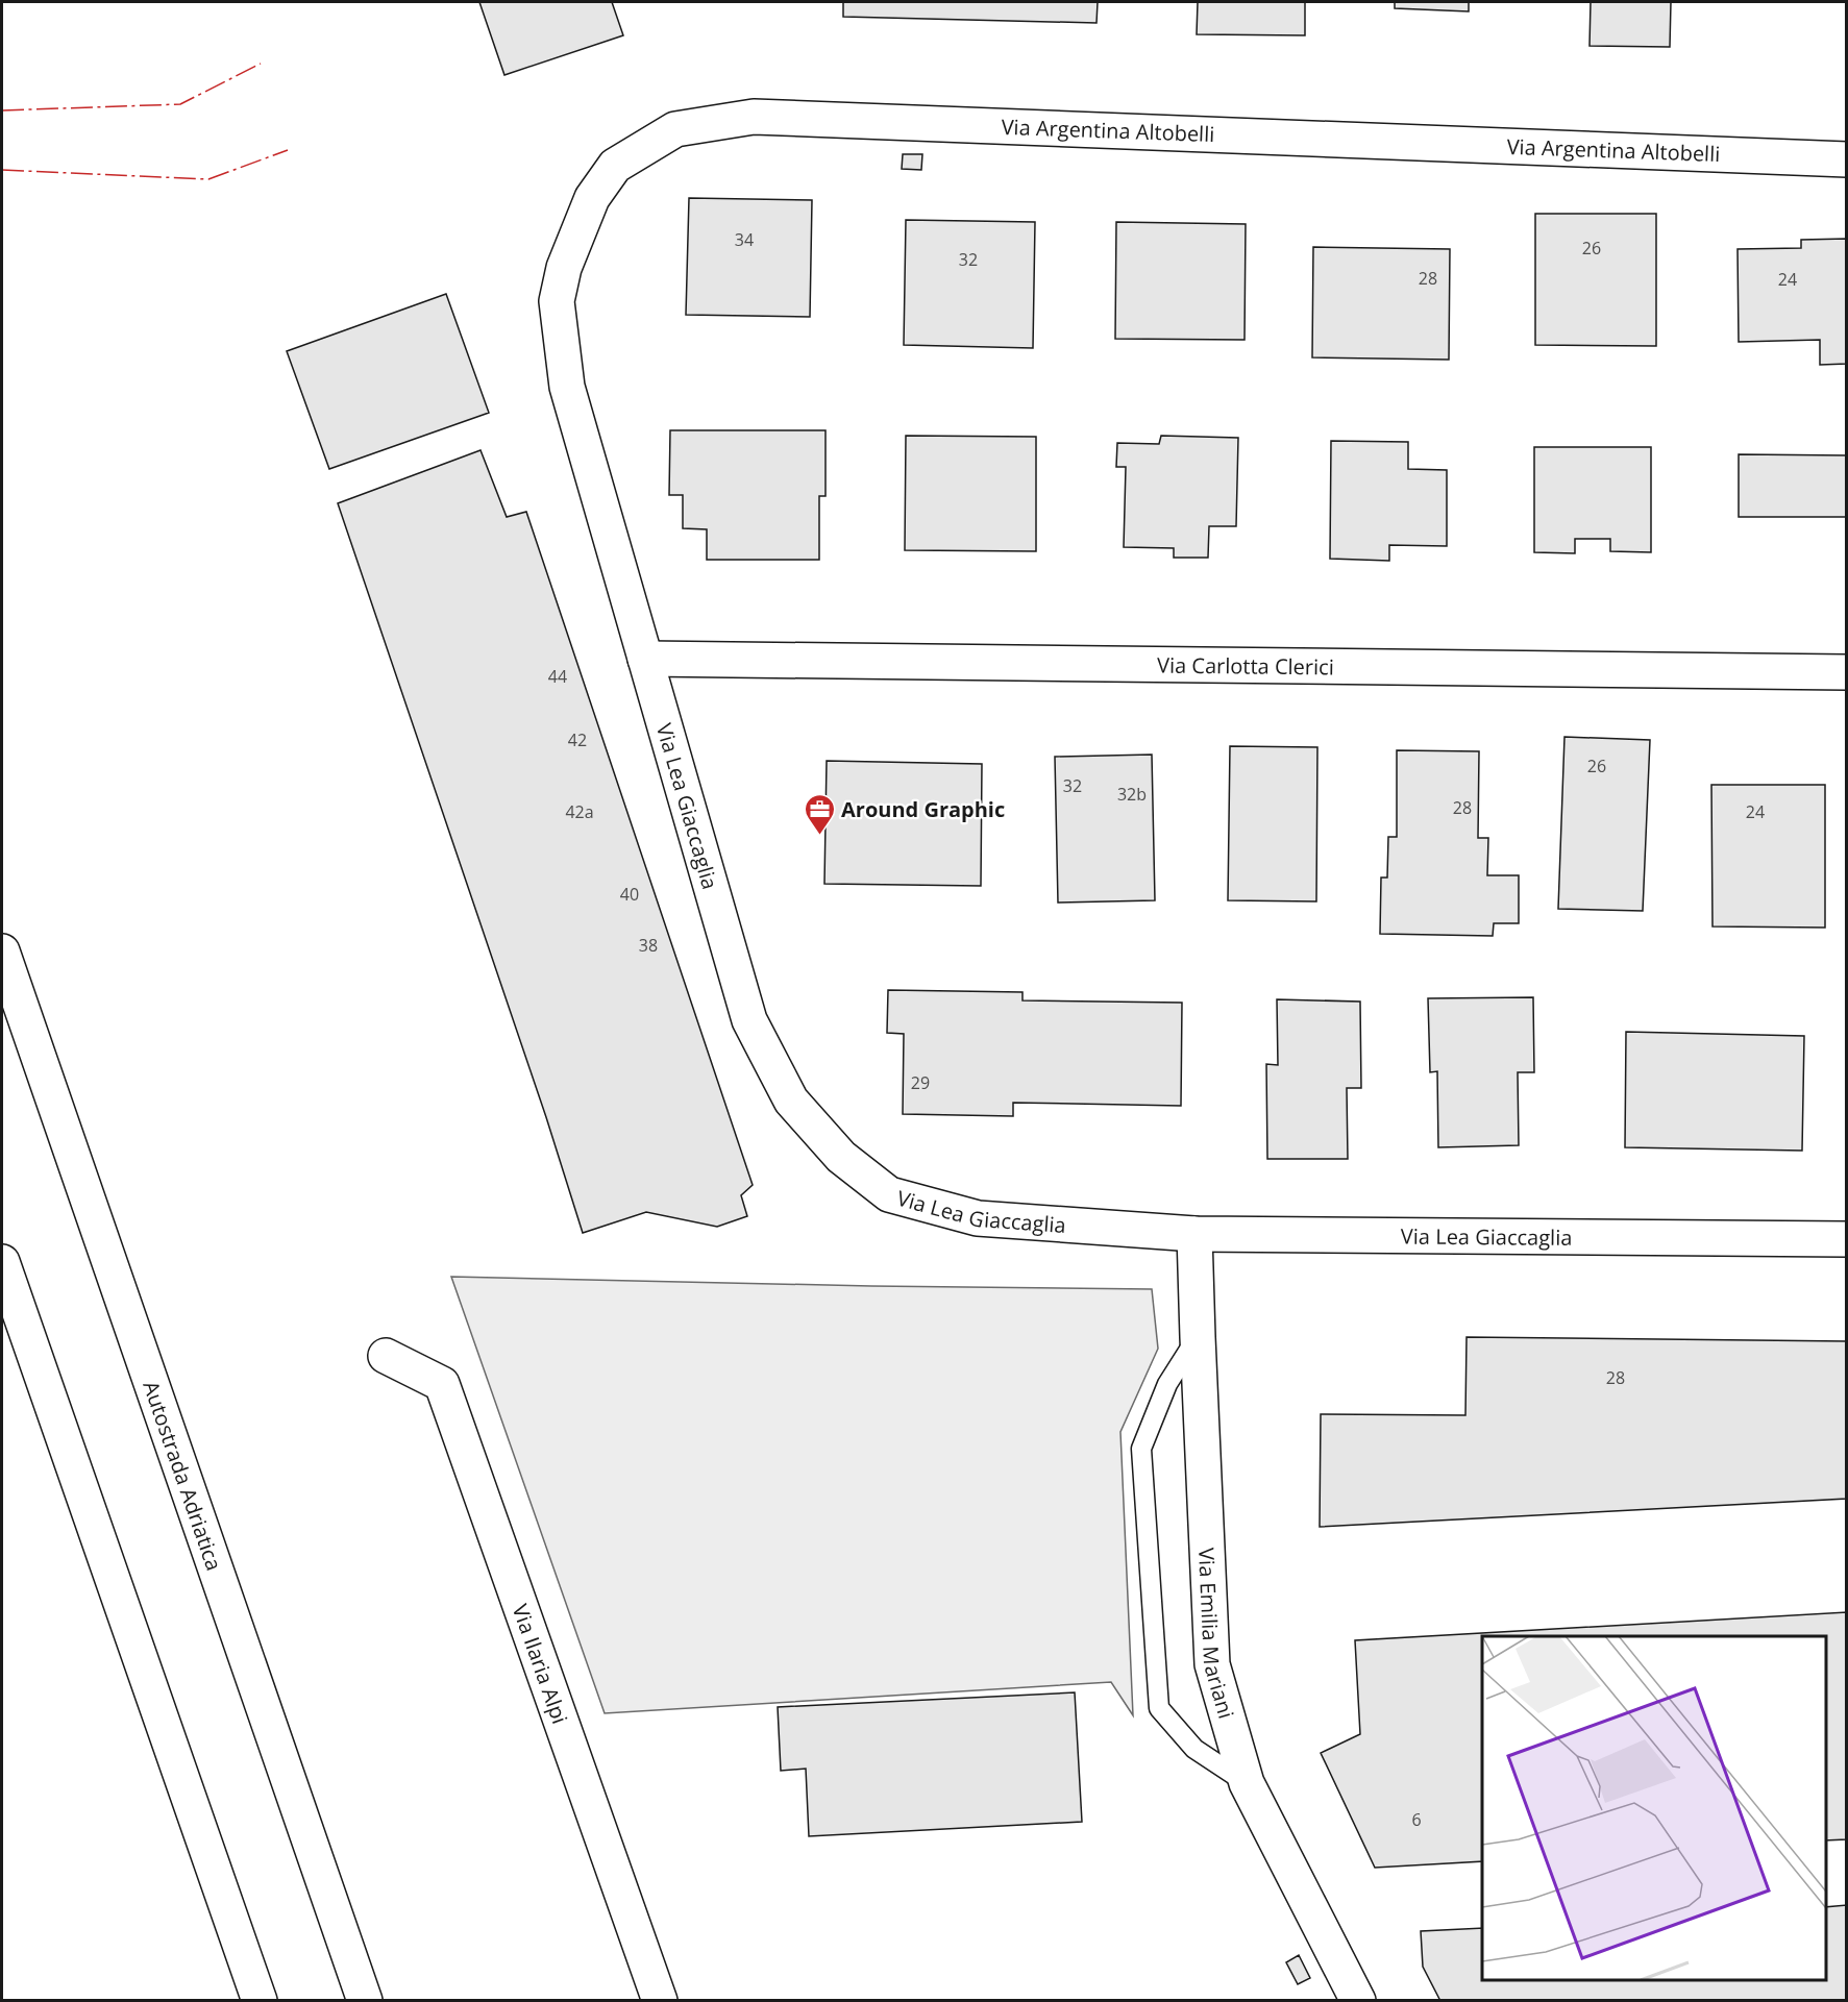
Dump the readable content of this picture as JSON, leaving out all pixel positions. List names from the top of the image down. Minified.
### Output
{"streets":{"main road":["Via Argentina Altobelli","Via Carlotta Clerici","Via Lea Giaccaglia","Autostrada Adriatica","Via Emilia Mariani","Via Ilaria Alpi"]},"crossings":[["Via Argentina Altobelli","Via Lea Giaccaglia"],["Via Carlotta Clerici","Via Lea Giaccaglia"],["Via Lea Giaccaglia","Via Emilia Mariani"]],"places":{"office":["Around Graphic"]},"house_numbers":["34","26","32","28","24","44","42","26","32","32b","28","42a","24","40","38","29","28","6"]}
